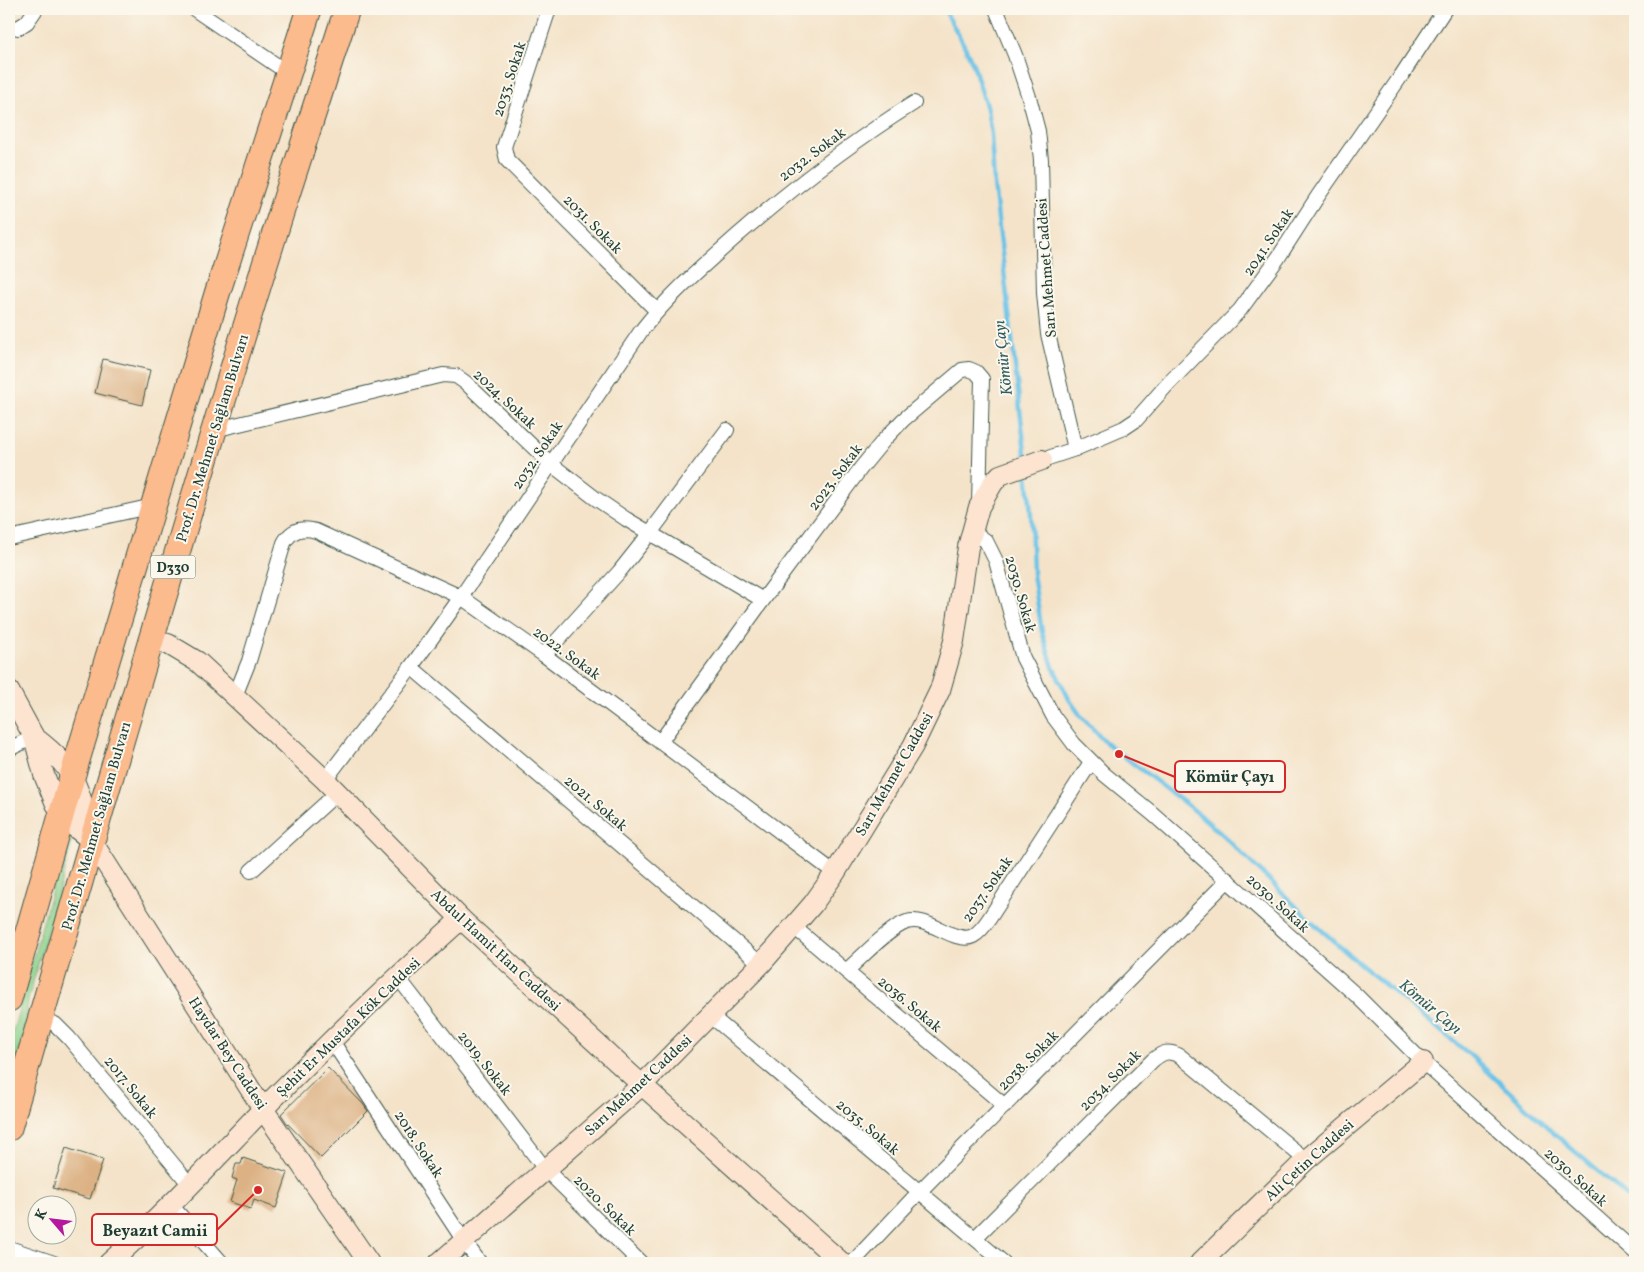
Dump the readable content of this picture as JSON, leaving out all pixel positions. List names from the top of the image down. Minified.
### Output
{"streets":{"highway":["Prof. Dr. Mehmet Sağlam Bulvarı","D330"],"street":["2033. Sokak","2032. Sokak","2031. Sokak","2041. Sokak","Sarı Mehmet Caddesi","2024. Sokak","2023. Sokak","2030. Sokak","2022. Sokak","2021. Sokak","2037. Sokak","Abdul Hamit Han Caddesi","2036. Sokak","Şehit Er Mustafa Kök Caddesi","Haydar Bey Caddesi","2038. Sokak","2019. Sokak","2034. Sokak","2017. Sokak","2035. Sokak","2018. Sokak","Ali Çetin Caddesi","2020. Sokak"]},"crossings":[["2033. Sokak","2031. Sokak"],["2032. Sokak","2031. Sokak"],["2032. Sokak","2024. Sokak"],["2032. Sokak","2022. Sokak"],["2041. Sokak","Sarı Mehmet Caddesi"],["Sarı Mehmet Caddesi","2023. Sokak"],["Sarı Mehmet Caddesi","2030. Sokak"],["Sarı Mehmet Caddesi","2022. Sokak"],["Sarı Mehmet Caddesi","2021. Sokak"],["Sarı Mehmet Caddesi","Abdul Hamit Han Caddesi"],["Sarı Mehmet Caddesi","2036. Sokak"],["Sarı Mehmet Caddesi","2019. Sokak"],["Sarı Mehmet Caddesi","2035. Sokak"],["Sarı Mehmet Caddesi","2018. Sokak"],["Sarı Mehmet Caddesi","2020. Sokak"],["2024. Sokak","Prof. Dr. Mehmet Sağlam Bulvarı"],["2024. Sokak","2023. Sokak"],["Prof. Dr. Mehmet Sağlam Bulvarı","Abdul Hamit Han Caddesi"],["Prof. Dr. Mehmet Sağlam Bulvarı","Haydar Bey Caddesi"],["Prof. Dr. Mehmet Sağlam Bulvarı","2017. Sokak"],["2023. Sokak","2022. Sokak"],["2030. Sokak","2037. Sokak"],["2030. Sokak","2038. Sokak"],["2030. Sokak","Ali Çetin Caddesi"],["2037. Sokak","2036. Sokak"],["Abdul Hamit Han Caddesi","Şehit Er Mustafa Kök Caddesi"],["2036. Sokak","2038. Sokak"],["Şehit Er Mustafa Kök Caddesi","Haydar Bey Caddesi"],["Şehit Er Mustafa Kök Caddesi","2019. Sokak"],["Şehit Er Mustafa Kök Caddesi","2017. Sokak"],["Şehit Er Mustafa Kök Caddesi","2018. Sokak"],["2038. Sokak","2035. Sokak"],["2019. Sokak","2020. Sokak"],["2034. Sokak","2035. Sokak"],["2034. Sokak","Ali Çetin Caddesi"]],"water":["Kömür Çayı"],"places":["Kömür Çayı","Beyazıt Camii"],"north":"top left"}
